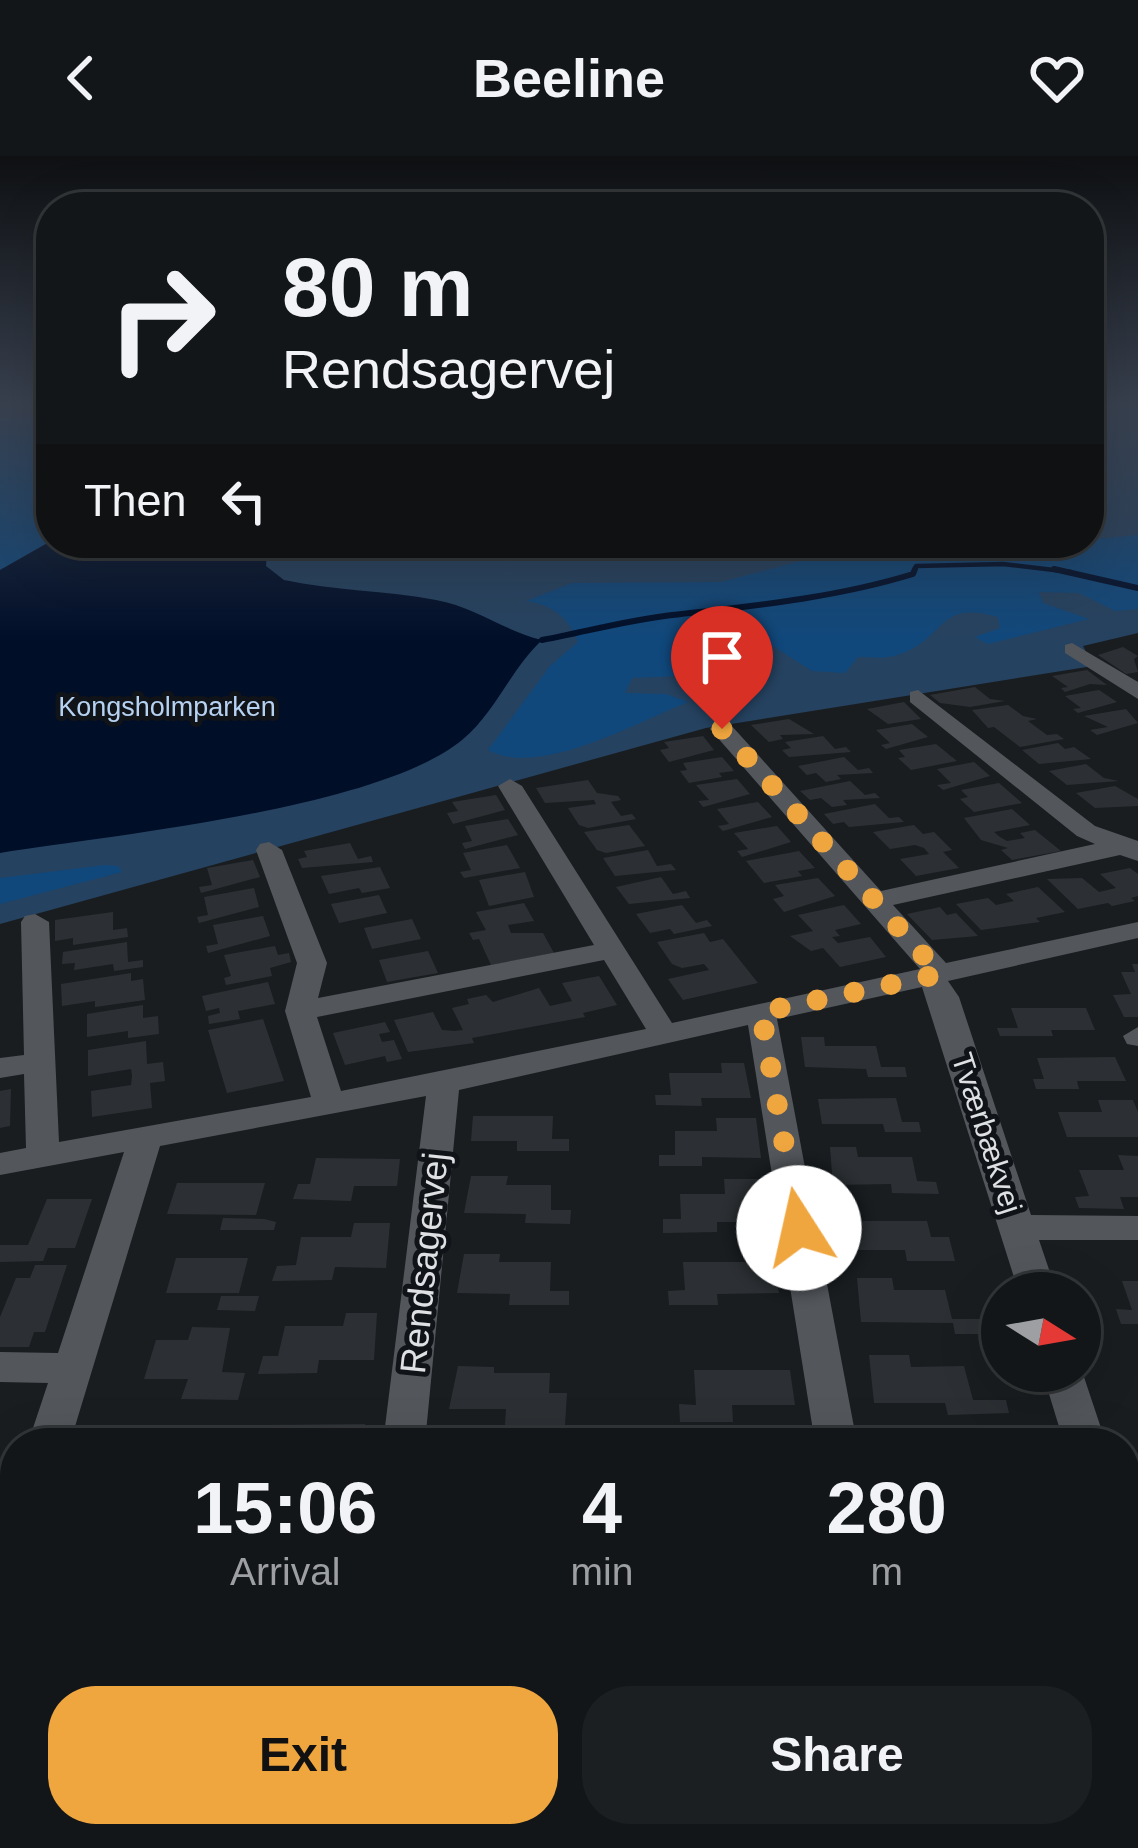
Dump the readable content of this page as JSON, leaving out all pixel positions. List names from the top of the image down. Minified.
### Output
{"streets":{"street":["Tværbækvej","Rendsagervej"]},"parks":["Kongsholmparken"],"north":"right","page":{"header":"Beeline","turn":["80 m","Rendsagervej"],"then":"Then","eta":["15:06","Arrival","4","min","280","m"],"buttons":["Exit","Share"]}}
